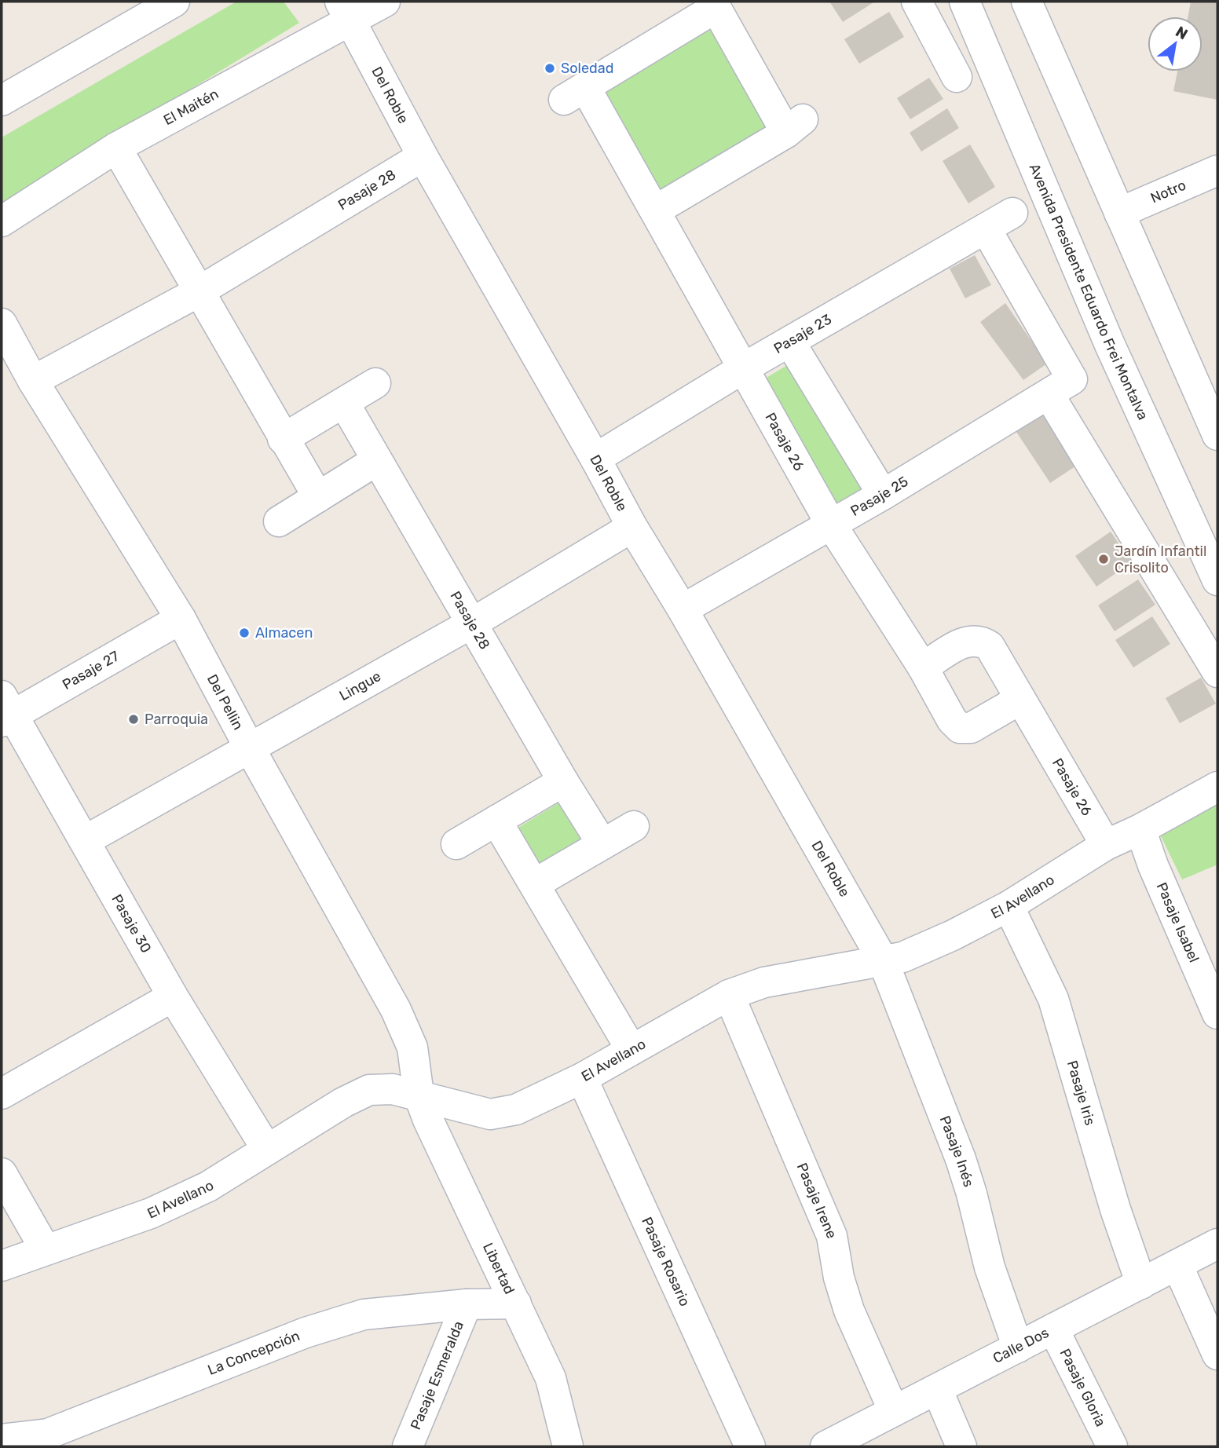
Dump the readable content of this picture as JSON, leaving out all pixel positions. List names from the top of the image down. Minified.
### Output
{"streets":{"street":["Del Roble","El Maitén","Pasaje 28","Notro","Avenida Presidente Eduardo Frei Montalva","Pasaje 23","Pasaje 26","Pasaje 25","Pasaje 27","Lingue","Del Pellin","El Avellano","Pasaje Isabel","Pasaje 30","Pasaje Iris","Pasaje Inés","Pasaje Irene","Pasaje Rosario","Libertad","Calle Dos","La Concepción","Pasaje Esmeralda","Pasaje Gloria"]},"crossings":[["Del Roble","El Maitén"],["Del Roble","Pasaje 28"],["Del Roble","Pasaje 23"],["Del Roble","Pasaje 25"],["Del Roble","Lingue"],["Del Roble","El Avellano"],["Del Roble","Pasaje Inés"],["Pasaje 28","Lingue"],["Pasaje 28","Del Pellin"],["Pasaje 23","Pasaje 26"],["Pasaje 26","Pasaje 25"],["Pasaje 26","El Avellano"],["Pasaje 27","Del Pellin"],["Pasaje 27","Pasaje 30"],["Lingue","Del Pellin"],["Lingue","Pasaje 30"],["Del Pellin","El Avellano"],["Del Pellin","Libertad"],["El Avellano","Pasaje Isabel"],["El Avellano","Pasaje 30"],["El Avellano","Pasaje Iris"],["El Avellano","Pasaje Inés"],["El Avellano","Pasaje Irene"],["El Avellano","Pasaje Rosario"],["El Avellano","Libertad"],["Pasaje Iris","Calle Dos"],["Pasaje Inés","Calle Dos"],["Pasaje Irene","Calle Dos"],["Libertad","La Concepción"],["Calle Dos","Pasaje Gloria"],["La Concepción","Pasaje Esmeralda"]],"places":["Soledad","Jardín Infantil Crisolito","Almacen","Parroquia"],"north":"top right"}
